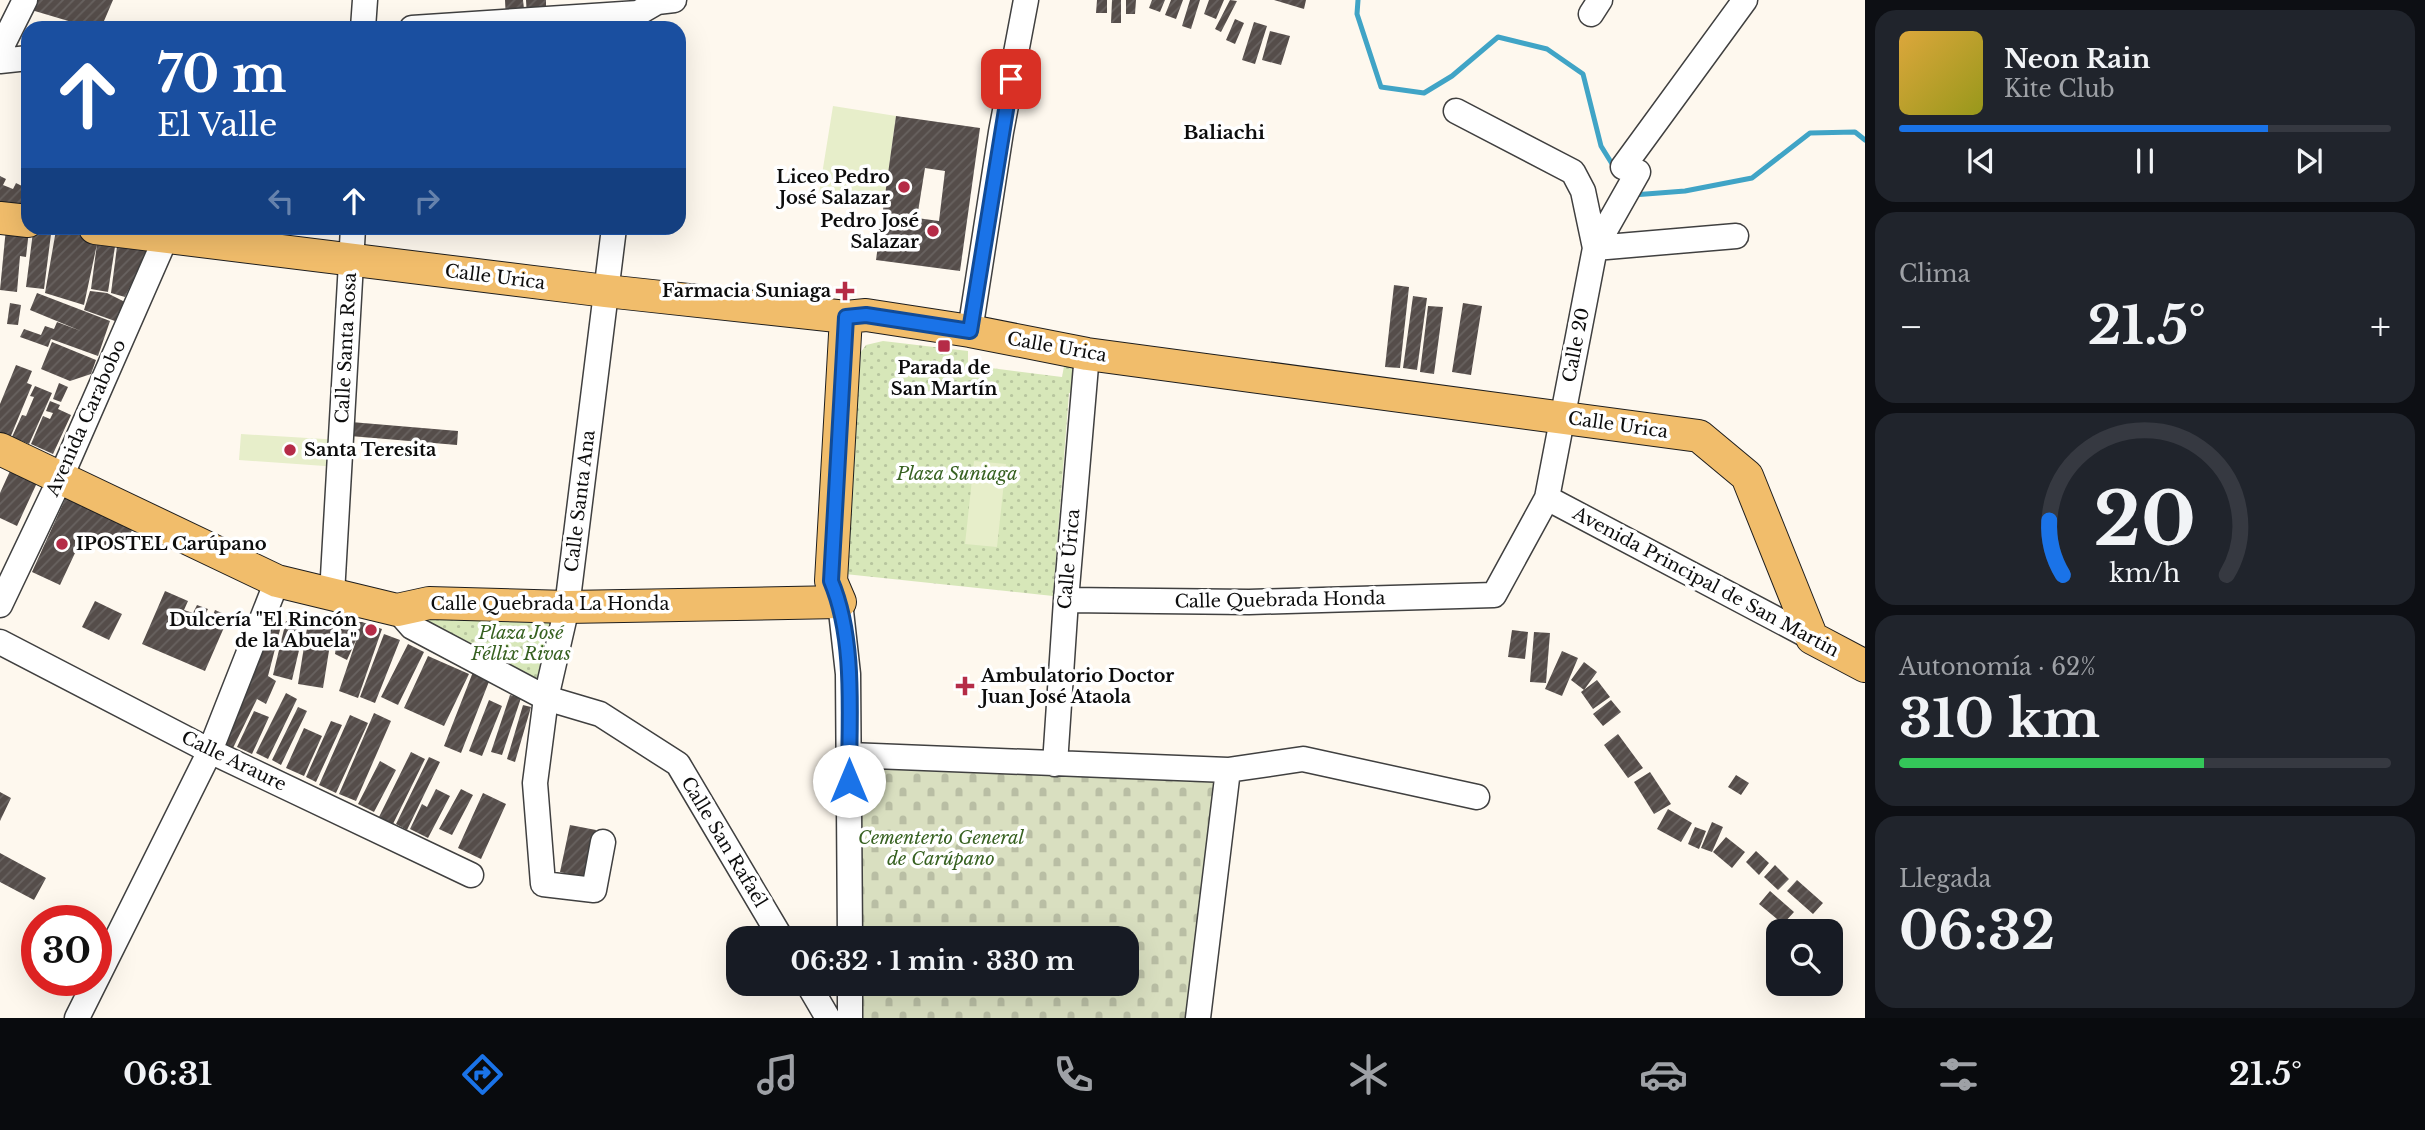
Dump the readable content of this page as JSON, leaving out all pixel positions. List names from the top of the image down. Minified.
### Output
{"streets":{"main road":["Calle Urica","Avenida Principal de San Martin","Calle Quebrada La Honda"],"street":["Calle 20","Calle Santa Rosa","Avenida Carabobo","Calle Santa Ana","Calle Úrica","Calle Quebrada Honda","Calle Araure","Calle San Rafaél"]},"crossings":[["Calle Urica","Calle 20"],["Calle Urica","Calle Santa Rosa"],["Calle Urica","Calle Santa Ana"],["Calle Urica","Calle Úrica"],["Calle Urica","Avenida Principal de San Martin"],["Calle 20","Avenida Principal de San Martin"],["Calle 20","Calle Quebrada Honda"],["Calle Santa Rosa","Calle Quebrada La Honda"],["Avenida Carabobo","Calle Quebrada La Honda"],["Calle Santa Ana","Calle Quebrada La Honda"],["Calle Santa Ana","Calle San Rafaél"],["Calle Úrica","Calle Quebrada Honda"]],"districts":["Baliachi"],"parks":["Plaza Suniaga","Plaza José Féllix Rivas","Cementerio General de Carúpano"],"places":{"other":["Liceo Pedro José Salazar","Pedro José Salazar","Santa Teresita","IPOSTEL Carúpano","Dulcería \"El Rincón de la Abuela\""],"health":["Farmacia Suniaga","Ambulatorio Doctor Juan José Ataola"],"transit":["Parada de San Martín"]},"page":{"turn":["70 m","El Valle"],"song":["Neon Rain","Kite Club"],"tile":["Clima",["Autonomía · 62%","310 km"],["Llegada","06:32"]],"heat":["−","21.5°","+"],"limit":"30","trip":"06:32 · 1 min · 330 m","tabs":["06:31","21.5°"],"gauge":["20","km/h"]}}
